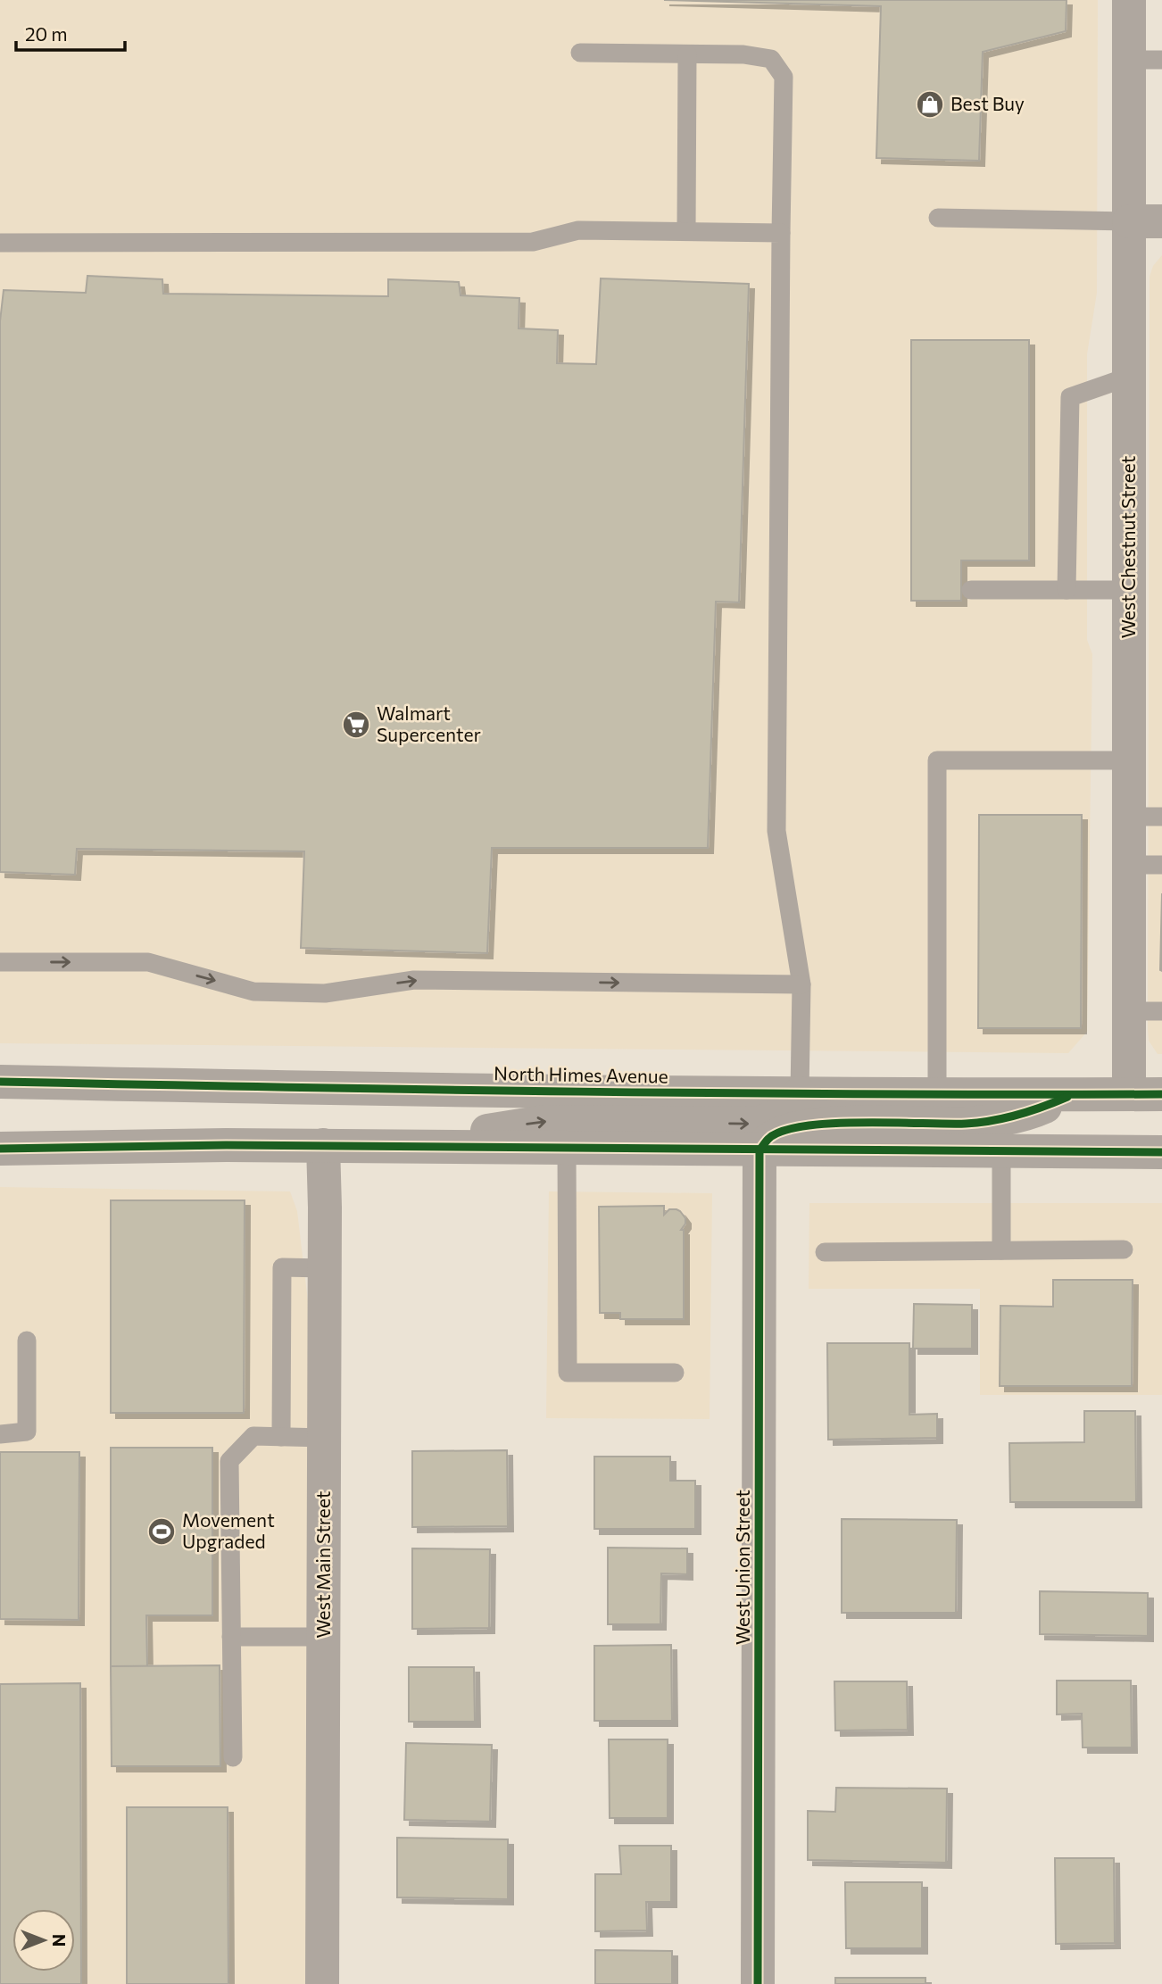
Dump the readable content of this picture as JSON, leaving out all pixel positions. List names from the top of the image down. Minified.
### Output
{"streets":{"street":["West Chestnut Street","North Himes Avenue","West Main Street","West Union Street"]},"crossings":[["West Chestnut Street","North Himes Avenue"]],"places":{"shop":["Best Buy"],"supermarket":["Walmart Supercenter"],"sports":["Movement Upgraded"]},"scale_bar":"20 m","north":"right"}
